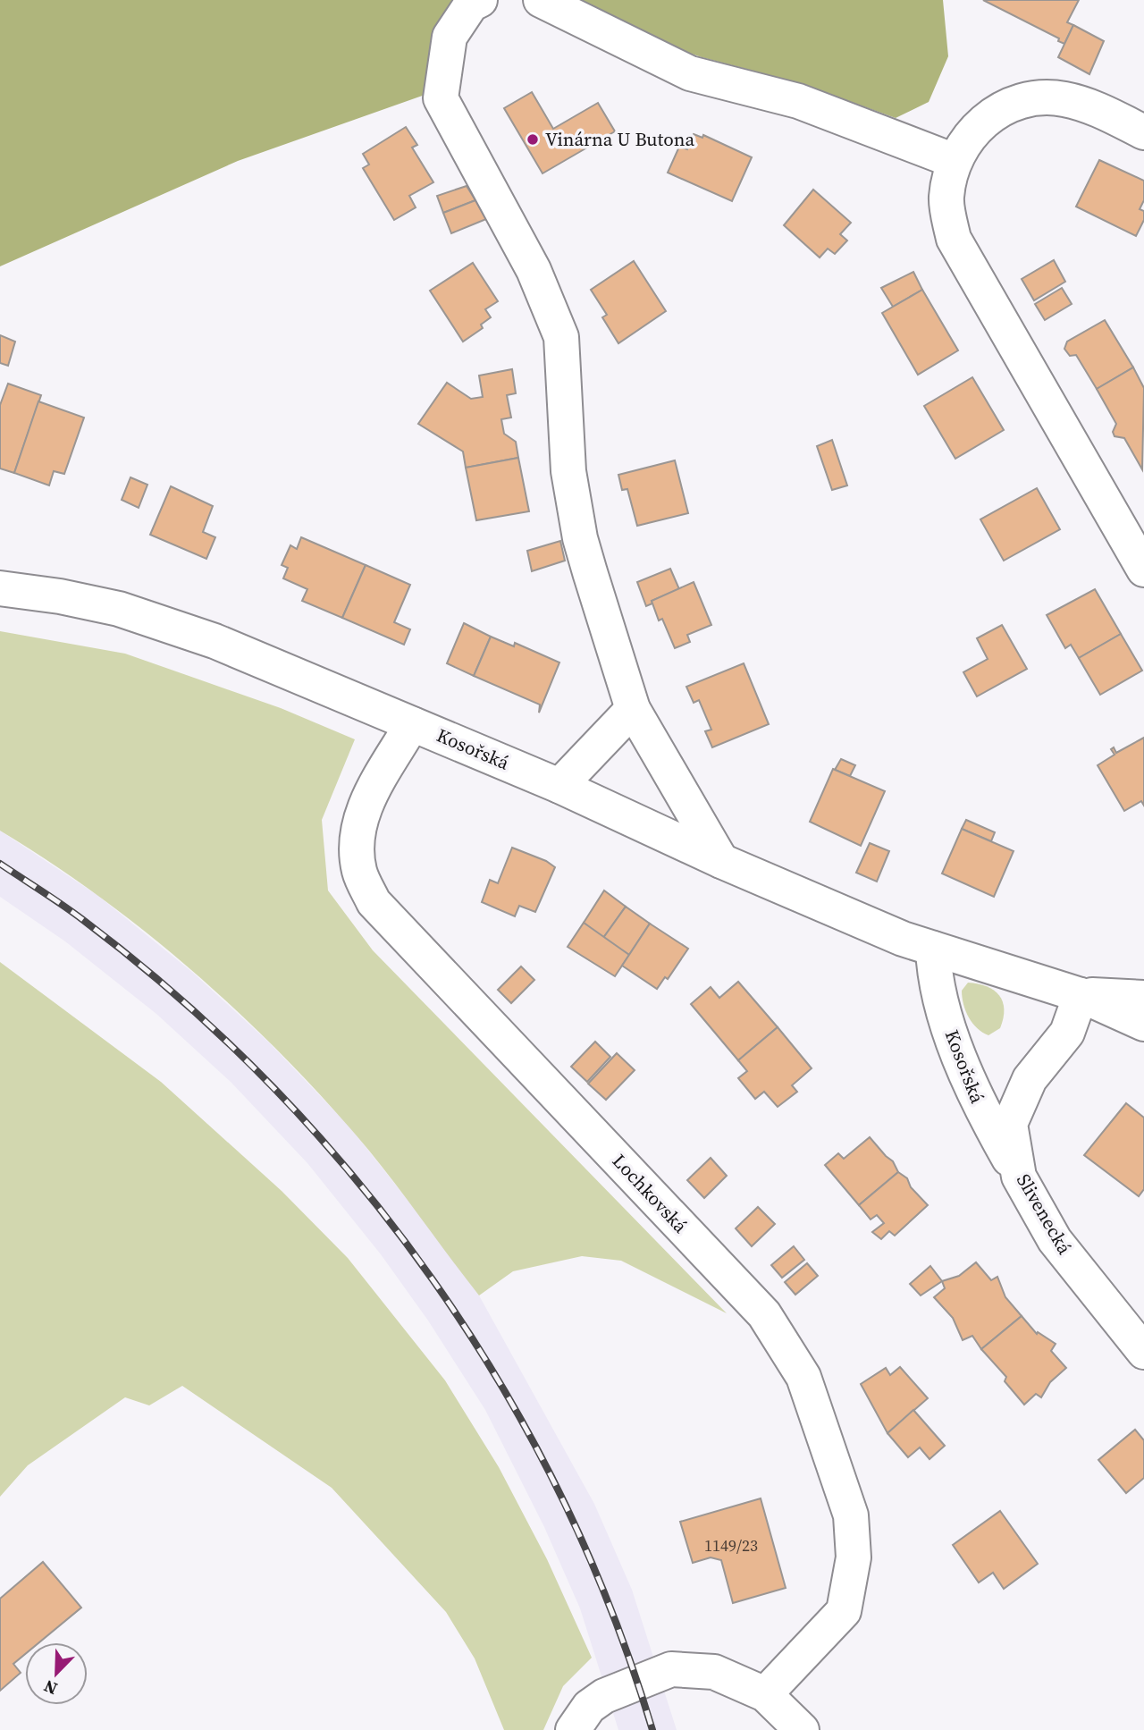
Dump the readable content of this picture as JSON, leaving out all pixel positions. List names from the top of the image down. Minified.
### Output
{"streets":{"street":["Kosořská","Lochkovská","Slivenecká"]},"crossings":[["Kosořská","Lochkovská"],["Kosořská","Slivenecká"]],"places":["Vinárna U Butona"],"house_numbers":["1149/23"],"north":"bottom left"}
